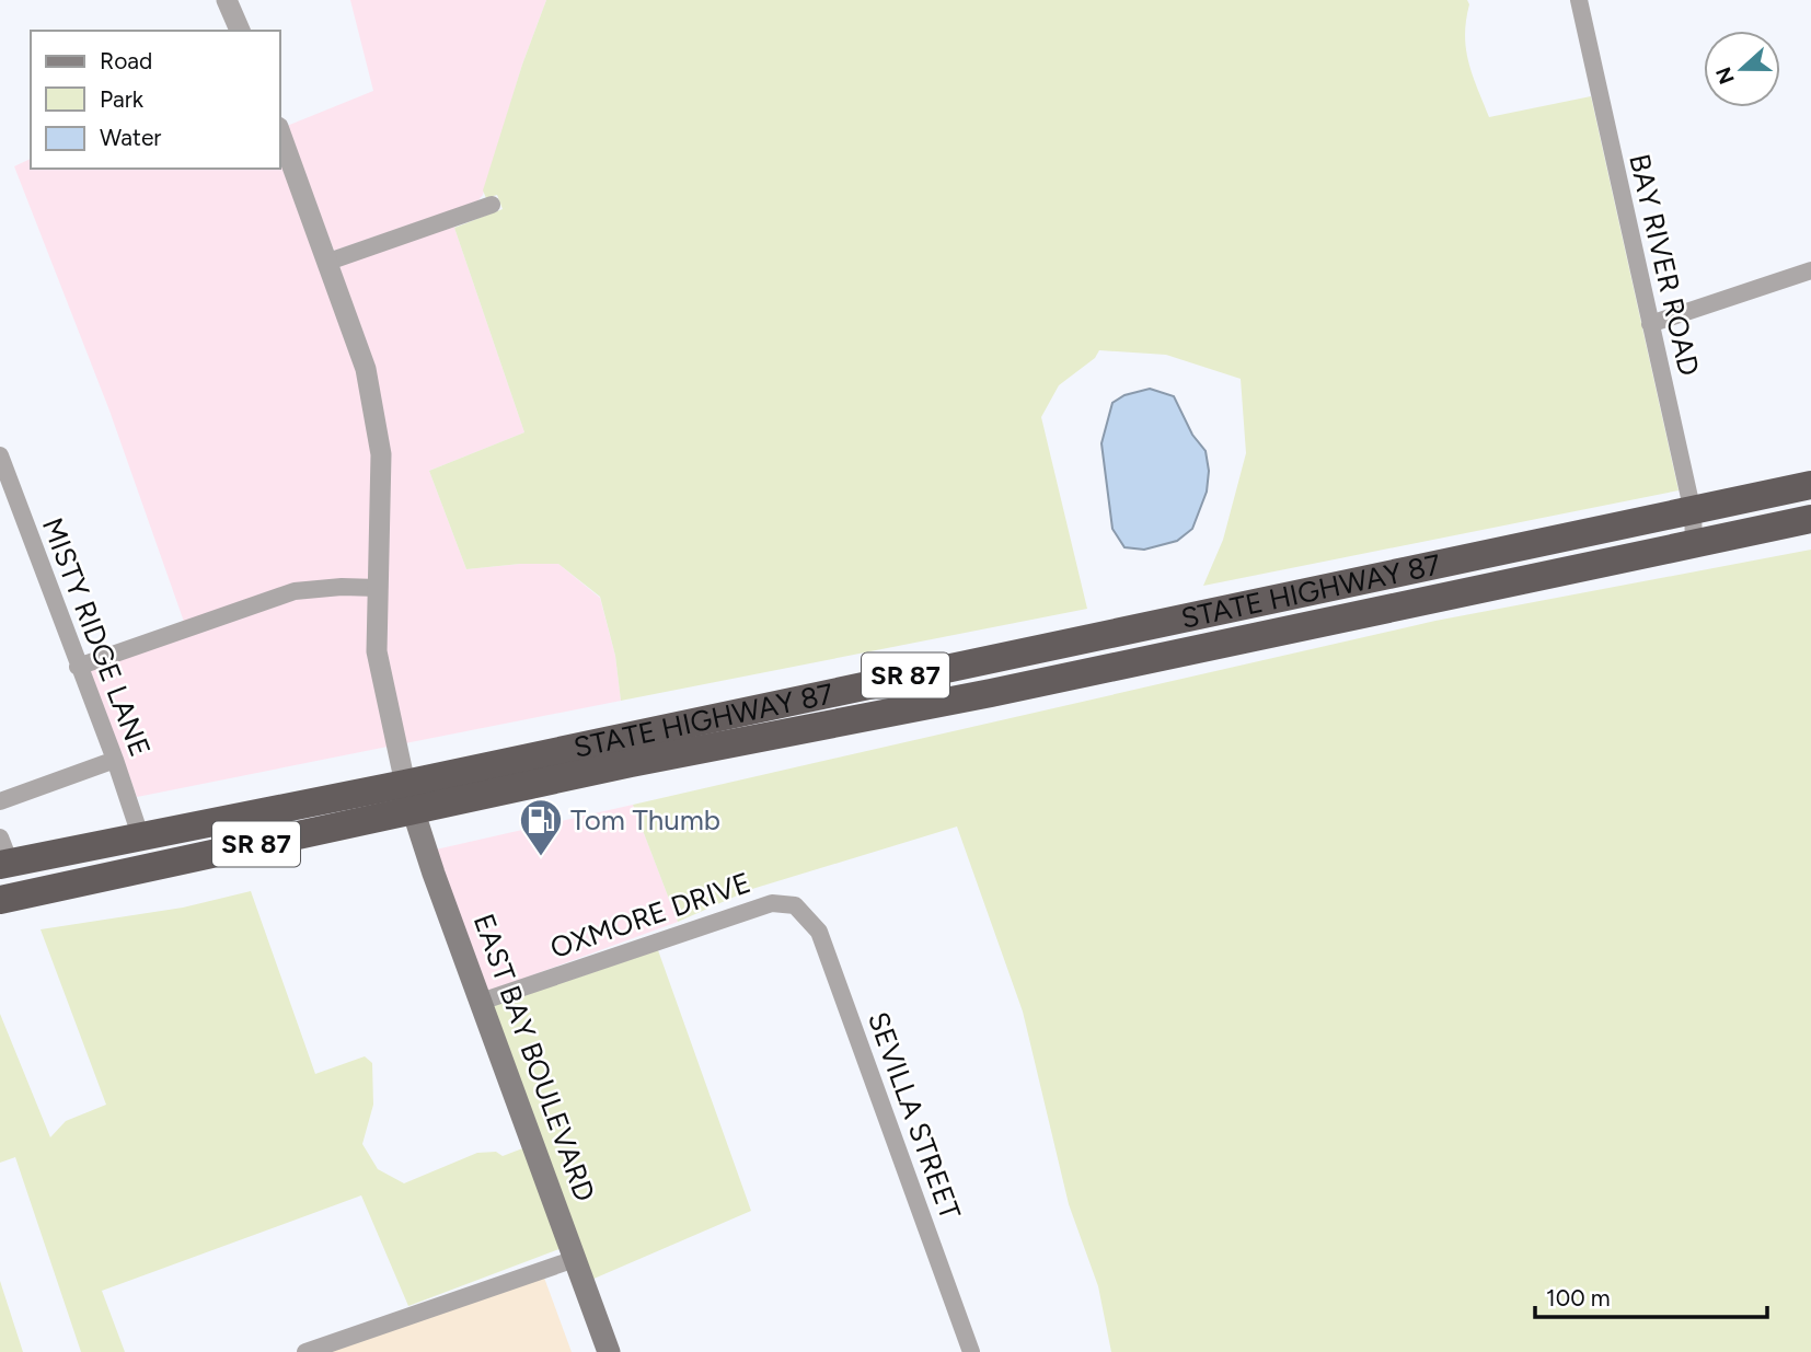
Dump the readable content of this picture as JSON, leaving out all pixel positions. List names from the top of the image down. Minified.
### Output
{"streets":{"highway":["STATE HIGHWAY 87","SR 87"],"main road":["EAST BAY BOULEVARD"],"street":["BAY RIVER ROAD","MISTY RIDGE LANE","OXMORE DRIVE","SEVILLA STREET"]},"crossings":[["BAY RIVER ROAD","STATE HIGHWAY 87"],["BAY RIVER ROAD","SR 87"],["STATE HIGHWAY 87","MISTY RIDGE LANE"],["STATE HIGHWAY 87","SR 87"],["STATE HIGHWAY 87","EAST BAY BOULEVARD"],["SR 87","EAST BAY BOULEVARD"],["OXMORE DRIVE","EAST BAY BOULEVARD"],["OXMORE DRIVE","SEVILLA STREET"]],"places":{"fuel station":["Tom Thumb"]},"legend":["Road","Park","Water"],"scale_bar":"100 m","north":"left"}
